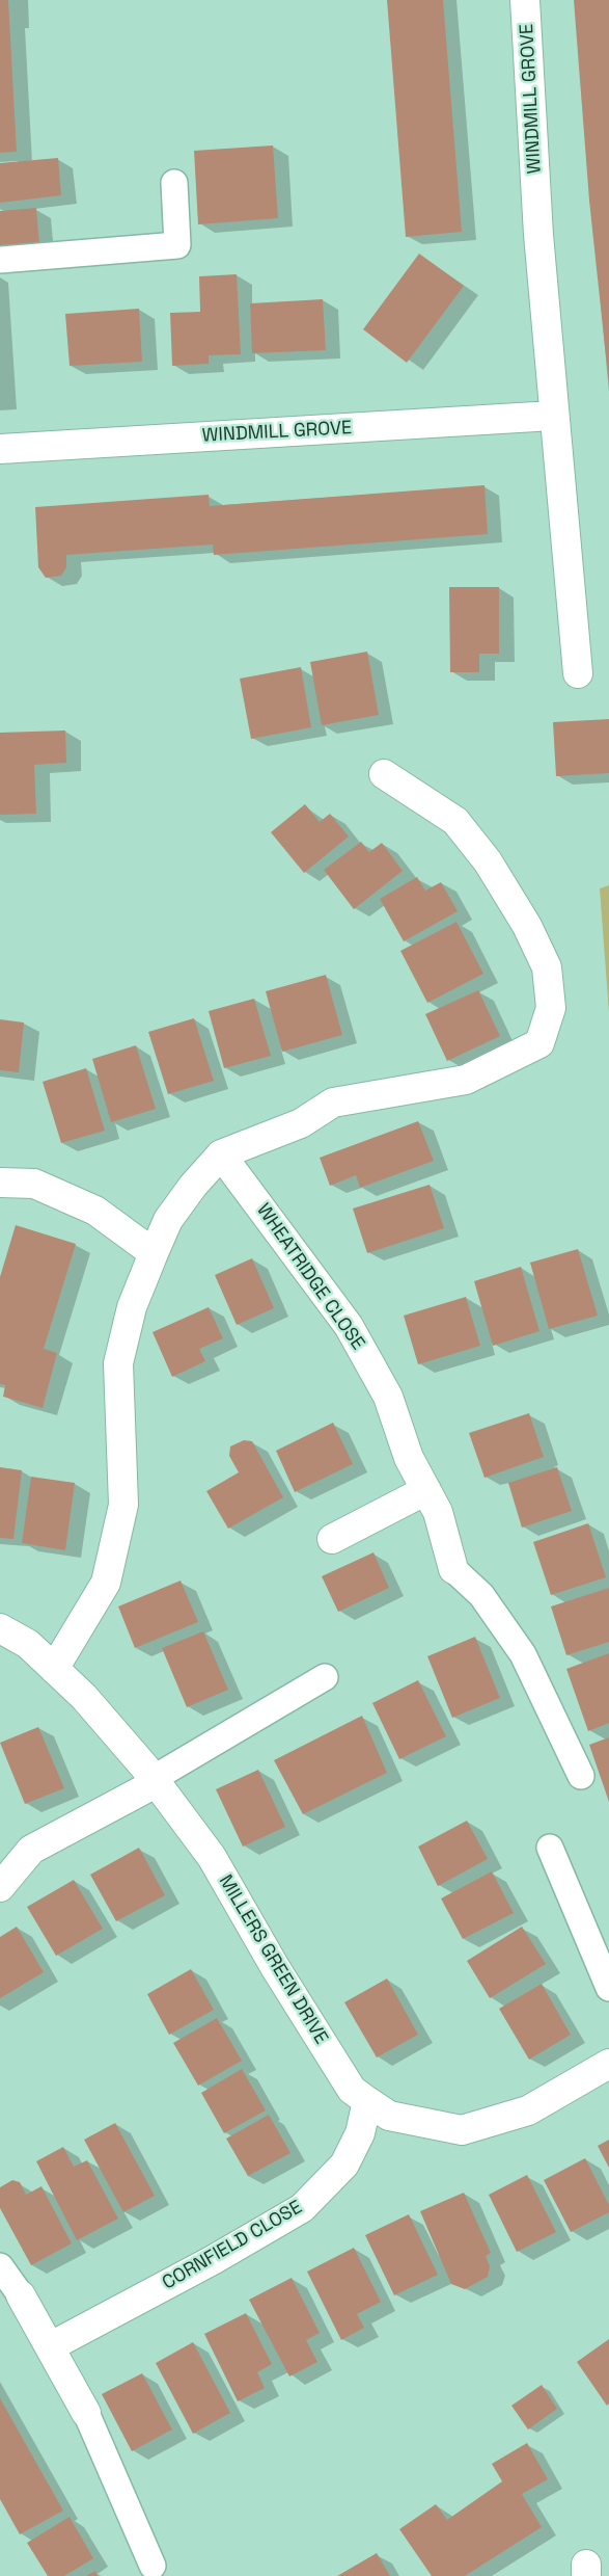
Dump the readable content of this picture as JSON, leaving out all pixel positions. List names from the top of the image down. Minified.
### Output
{"streets":{"street":["WINDMILL GROVE","WHEATRIDGE CLOSE","MILLERS GREEN DRIVE","CORNFIELD CLOSE"]},"crossings":[["MILLERS GREEN DRIVE","CORNFIELD CLOSE"]]}
